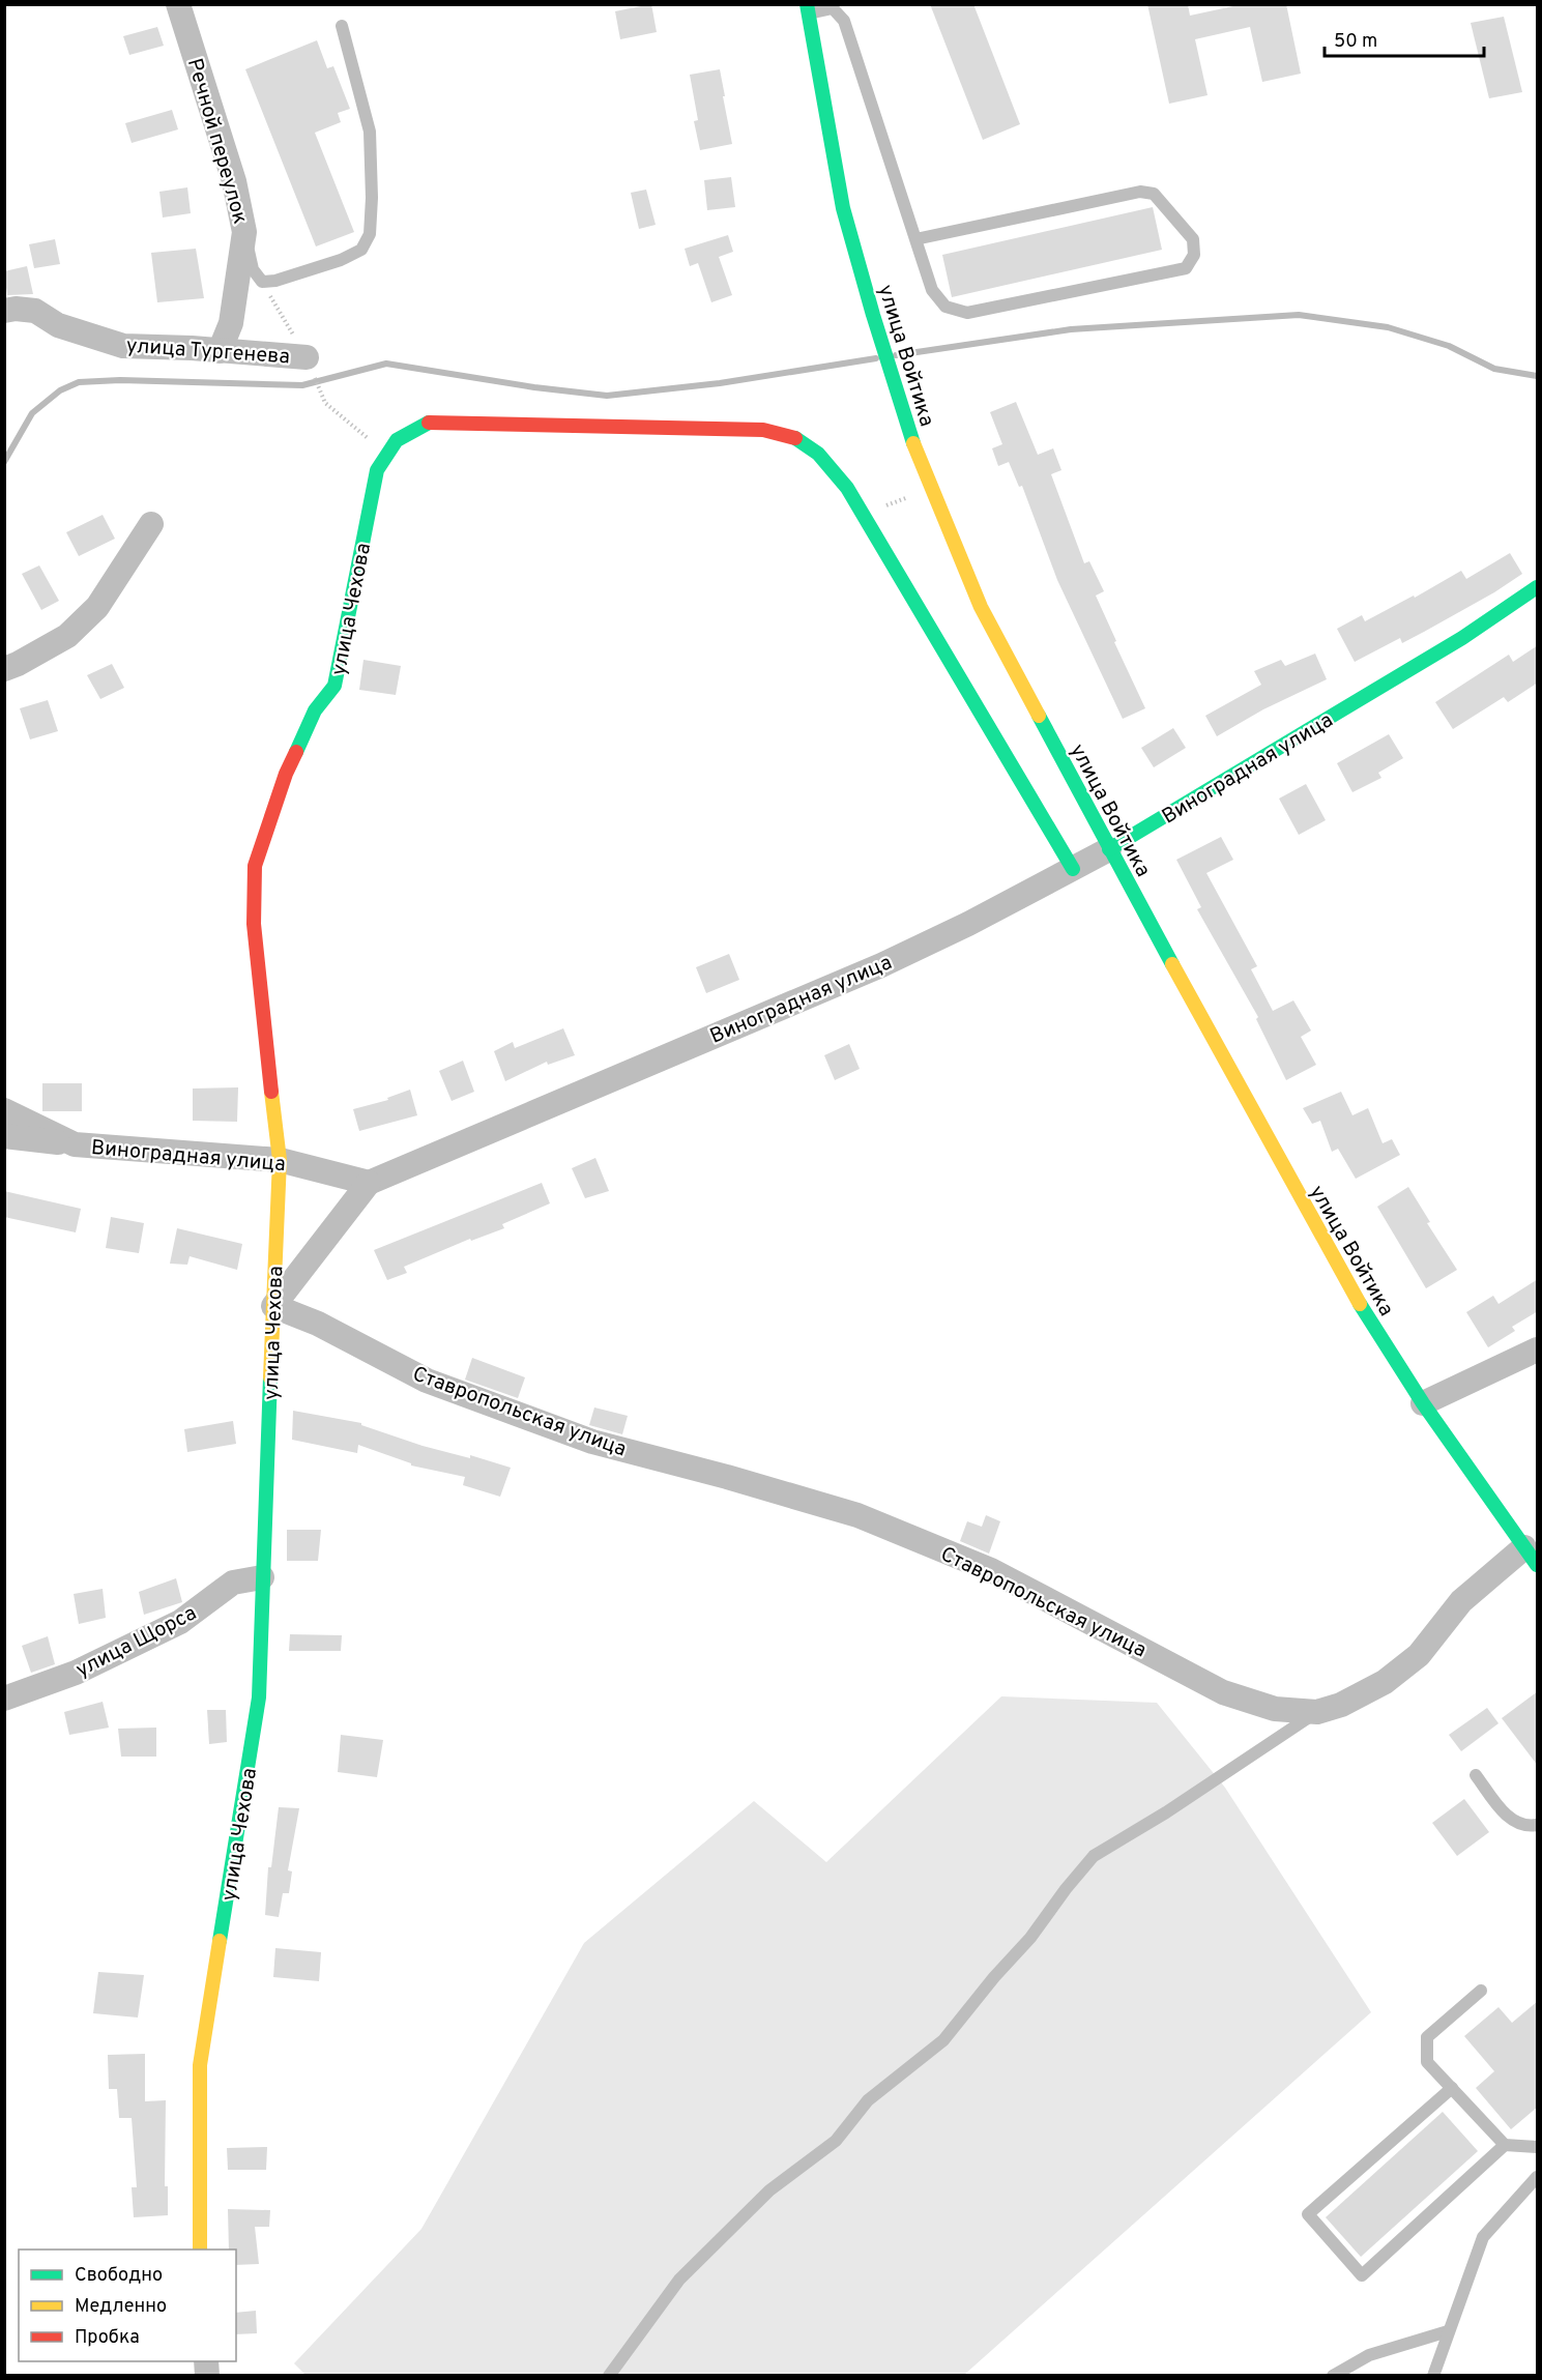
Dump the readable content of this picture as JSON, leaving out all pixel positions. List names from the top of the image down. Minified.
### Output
{"streets":{"street":["Речной переулок","улица Тургенева","улица Войтика","улица Чехова","Виноградная улица","Ставропольская улица","улица Щорса"]},"crossings":[["Речной переулок","улица Тургенева"],["улица Войтика","Виноградная улица"],["улица Войтика","Ставропольская улица"],["улица Чехова","Виноградная улица"],["улица Чехова","Ставропольская улица"],["улица Чехова","улица Щорса"]],"legend":["Свободно","Медленно","Пробка"],"scale_bar":"50 m"}
